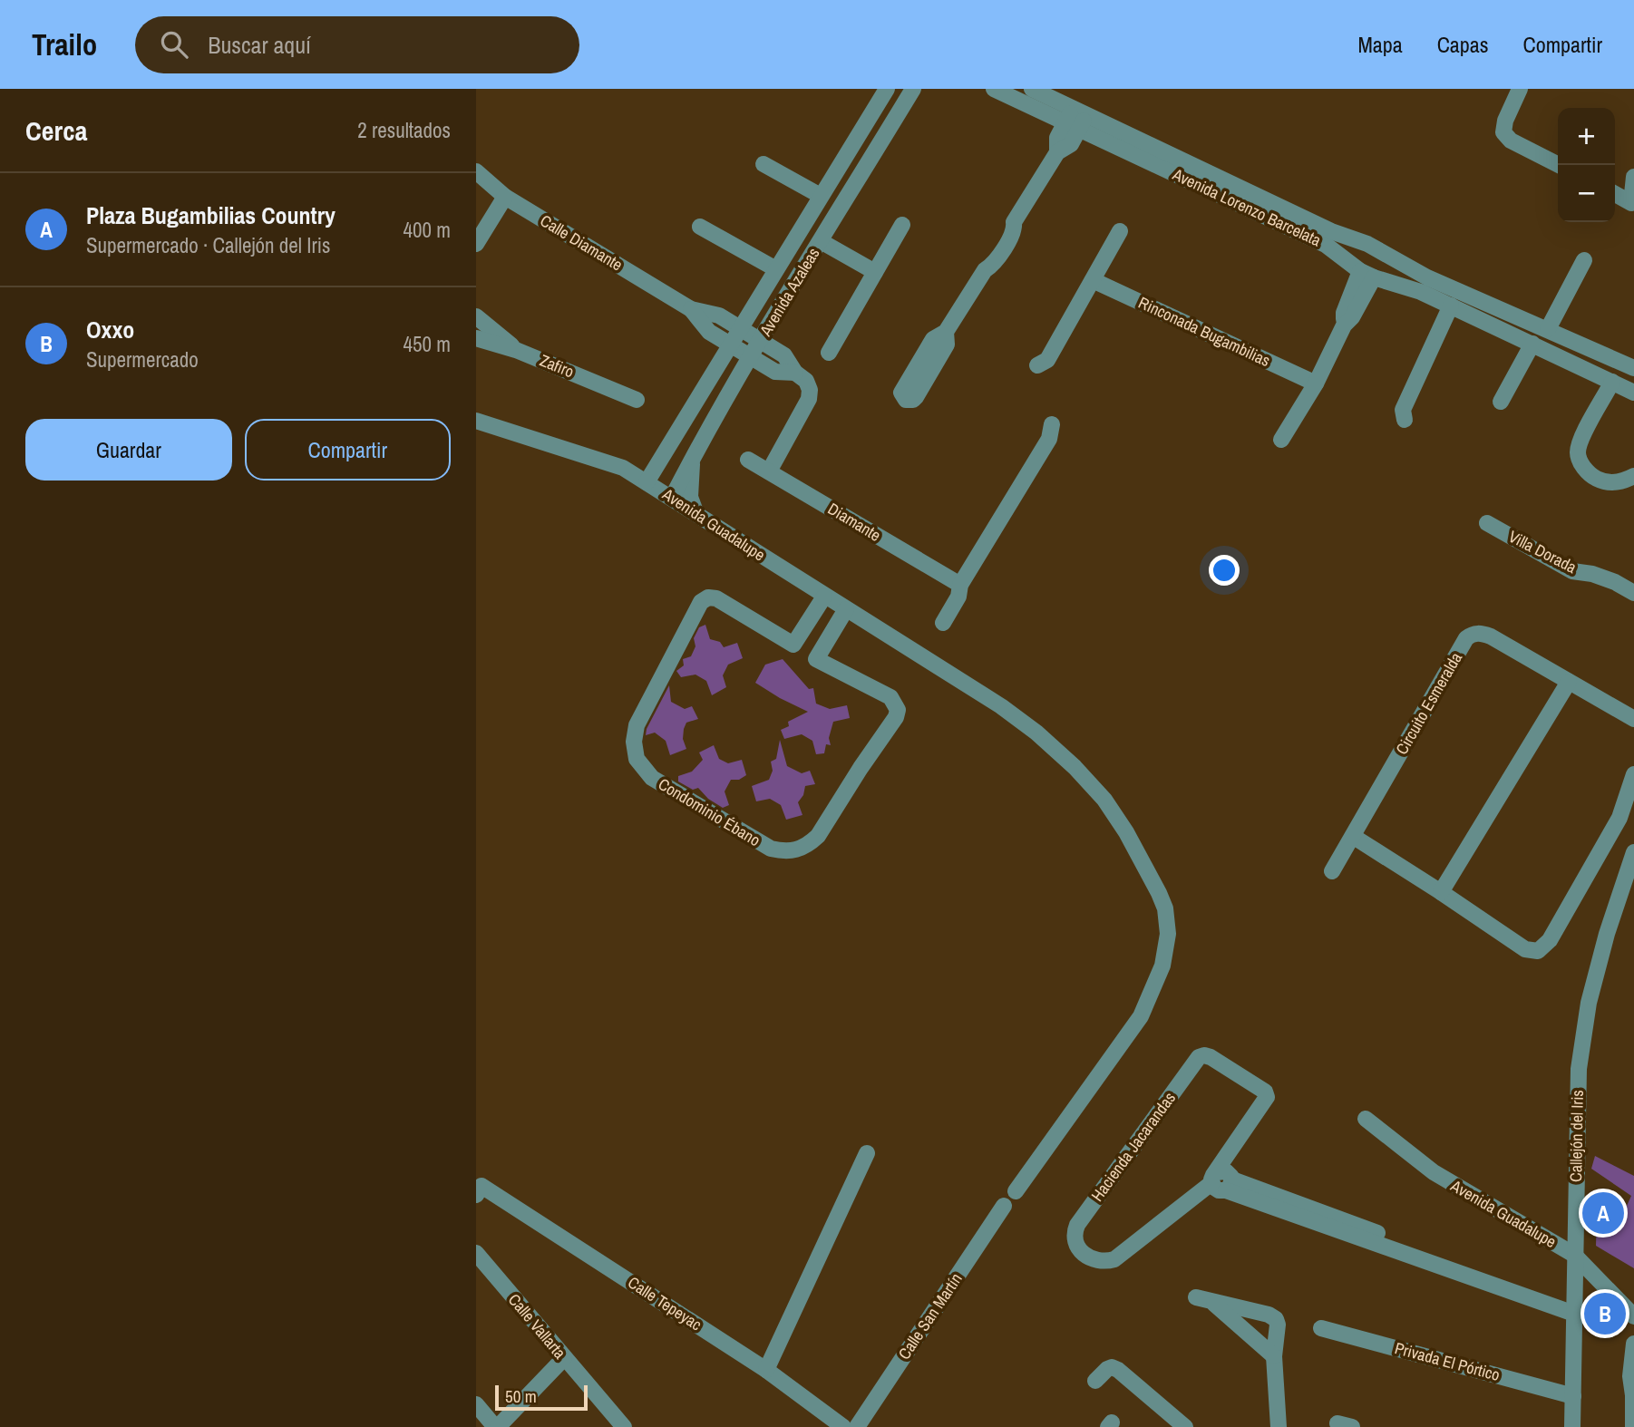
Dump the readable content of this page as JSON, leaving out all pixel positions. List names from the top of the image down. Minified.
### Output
{"streets":{"street":["Avenida Lorenzo Barcelata","Calle Diamante","Avenida Azaleas","Rinconada Bugambilias","Zafiro","Diamante","Avenida Guadalupe","Villa Dorada","Circuito Esmeralda","Condominio Ébano","Callejón del Iris","Hacienda Jacarandas","Calle Tepeyac","Calle San Martín","Calle Vallarta","Privada El Pórtico"]},"crossings":[["Calle Diamante","Avenida Azaleas"],["Calle Diamante","Diamante"],["Avenida Azaleas","Avenida Guadalupe"],["Avenida Guadalupe","Condominio Ébano"],["Avenida Guadalupe","Callejón del Iris"],["Callejón del Iris","Privada El Pórtico"]],"scale_bar":"50 m","page":{"header":"Trailo","search":"Buscar aquí","nav":["Mapa","Capas","Compartir"],"heading":["Cerca","2 resultados"],"map_buttons":["+","−"],"list":[{"mark":"A","name":"Plaza Bugambilias Country","note":"Supermercado · Callejón del Iris","value":"400 m"},{"mark":"B","name":"Oxxo","note":"Supermercado","value":"450 m"}],"buttons":["Guardar","Compartir"],"pins":["A","B"],"scale":"50 m"}}
